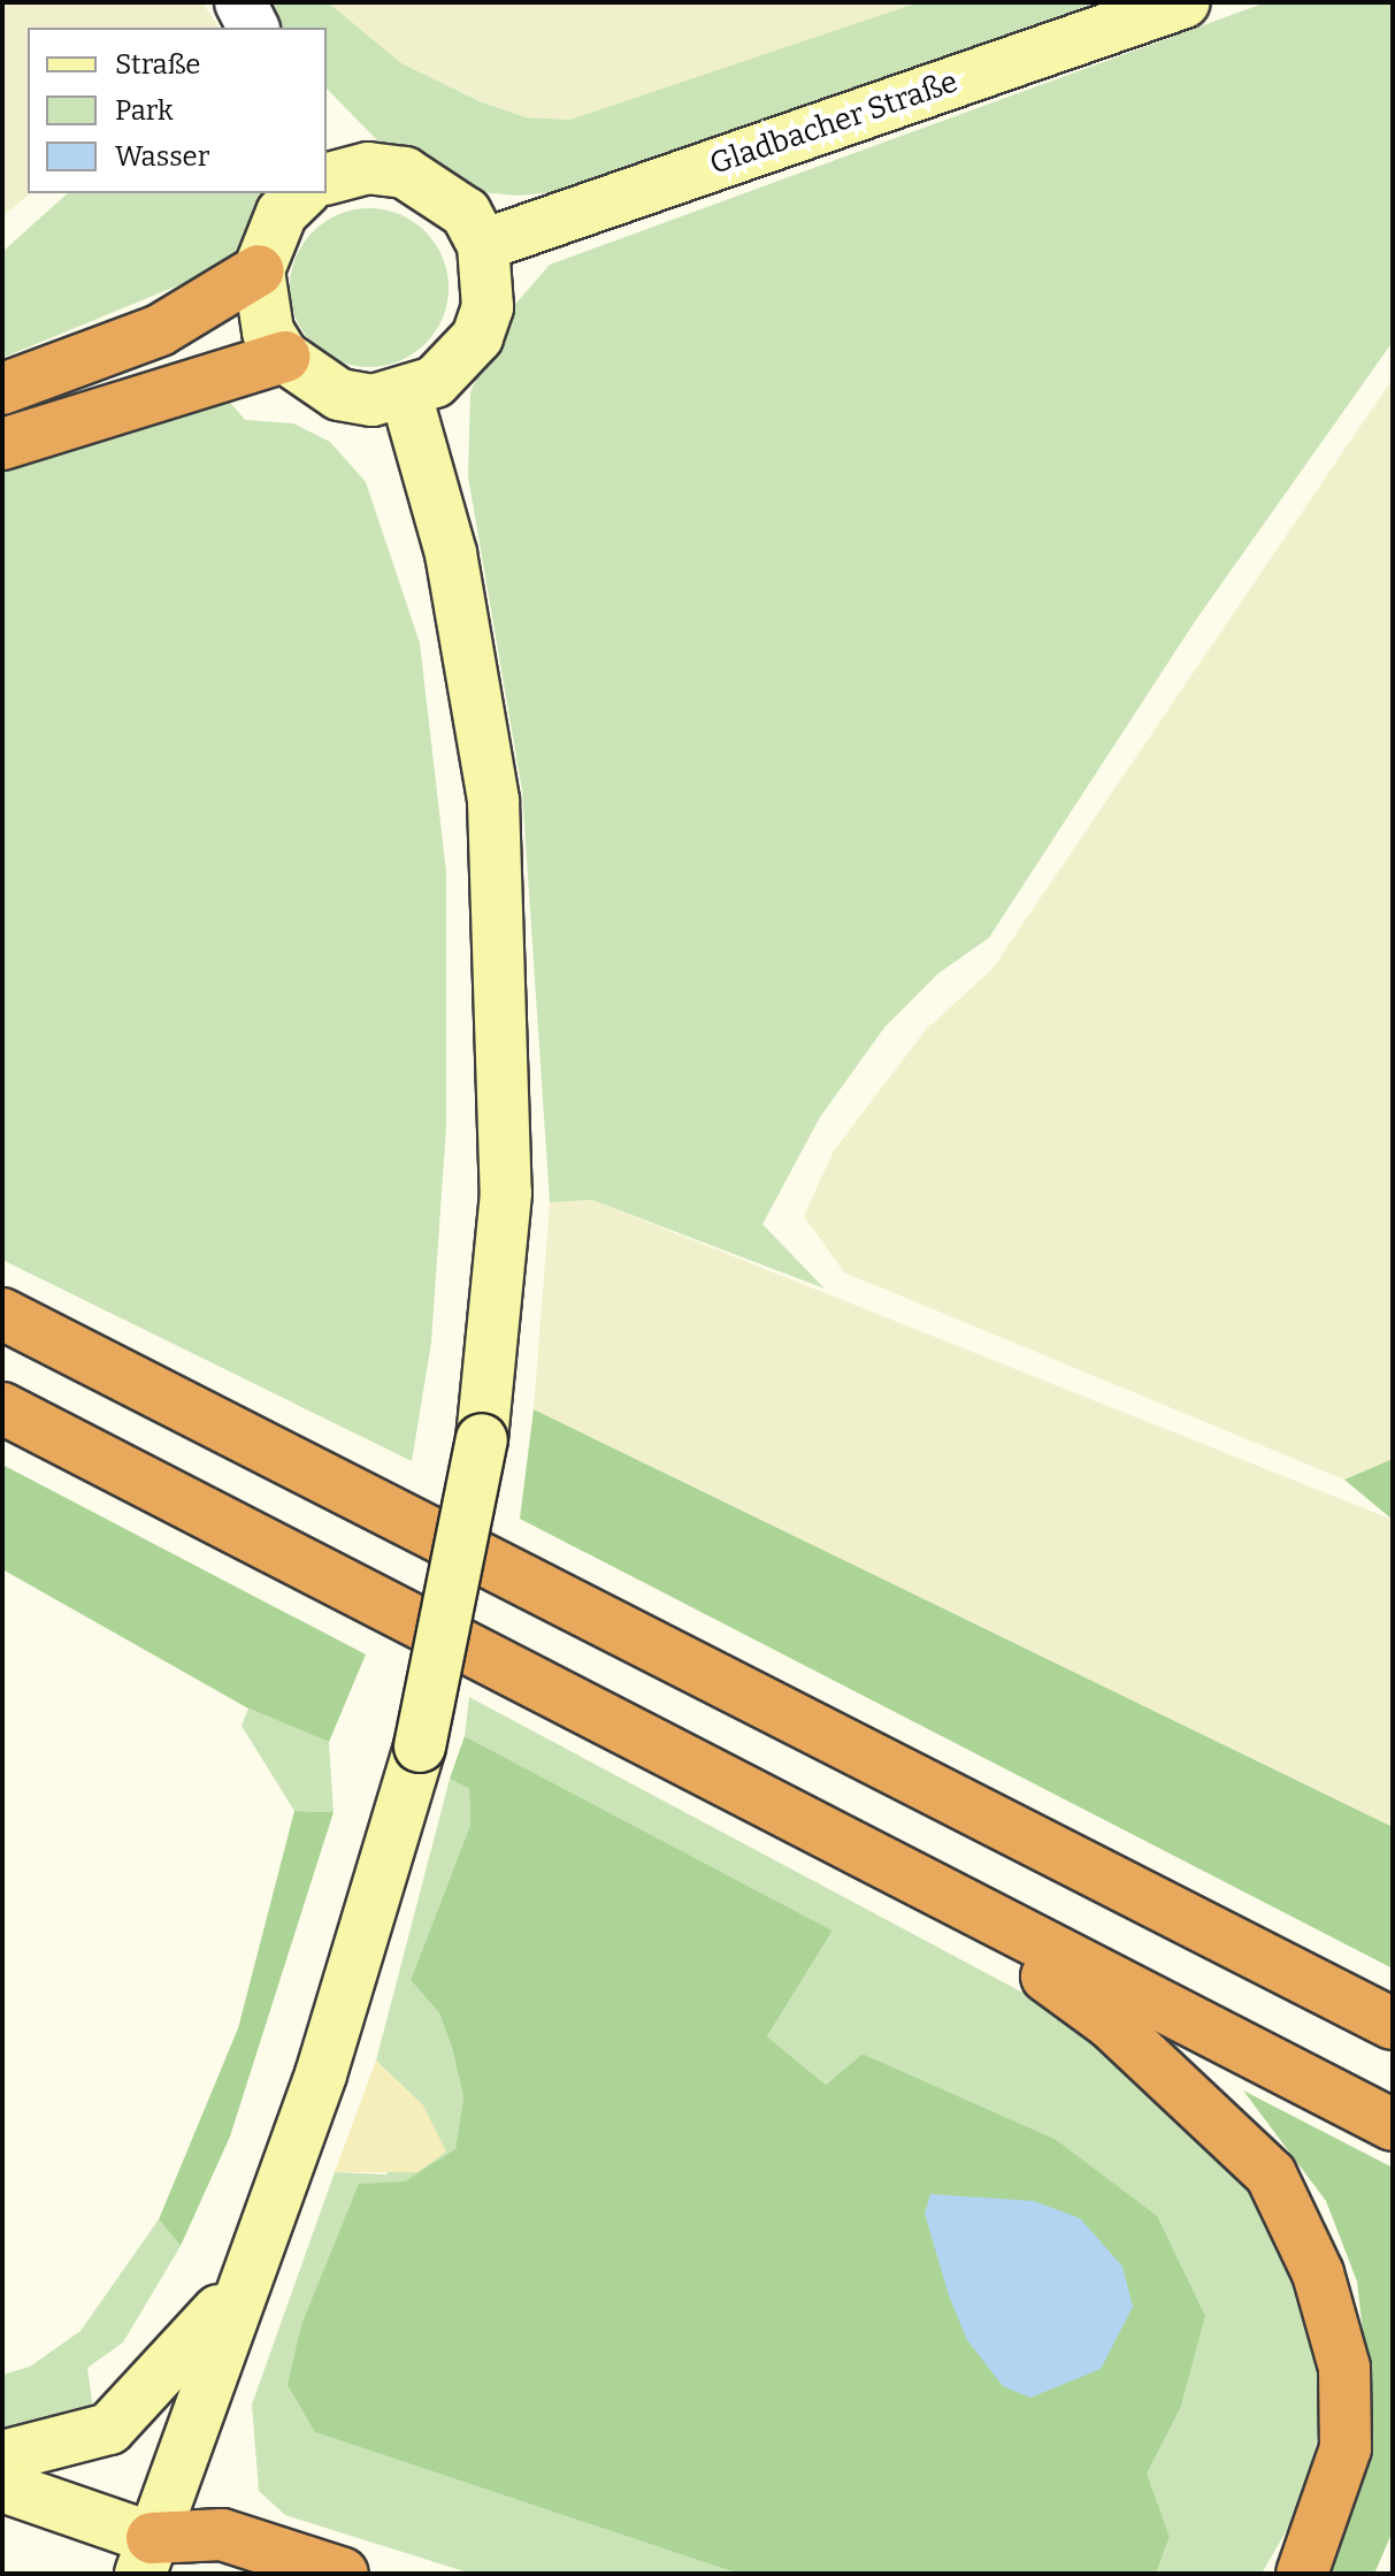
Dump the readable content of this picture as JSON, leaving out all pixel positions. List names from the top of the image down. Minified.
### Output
{"streets":{"main road":["Gladbacher Straße"]},"legend":["Straße","Park","Wasser"]}
